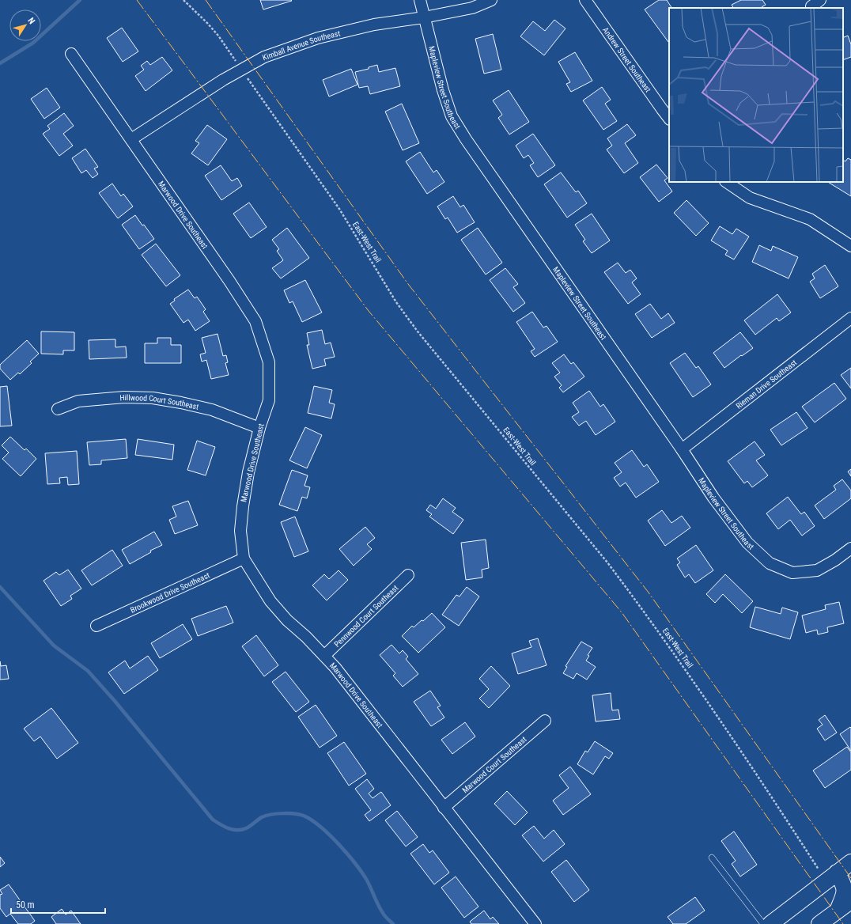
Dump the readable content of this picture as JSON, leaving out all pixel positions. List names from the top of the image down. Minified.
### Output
{"streets":{"street":["Kimball Avenue Southeast","Andrew Street Southeast","Mapleview Street Southeast","Marwood Drive Southeast","Rieman Drive Southeast","Hillwood Court Southeast","Brookwood Drive Southeast","Pennwood Court Southeast","Marwood Court Southeast"],"path":["East-West Trail"]},"crossings":[["Kimball Avenue Southeast","Mapleview Street Southeast"],["Kimball Avenue Southeast","Marwood Drive Southeast"],["Kimball Avenue Southeast","East-West Trail"],["Mapleview Street Southeast","Rieman Drive Southeast"],["Marwood Drive Southeast","Hillwood Court Southeast"],["Marwood Drive Southeast","Brookwood Drive Southeast"],["Marwood Drive Southeast","Pennwood Court Southeast"],["Marwood Drive Southeast","Marwood Court Southeast"]],"scale_bar":"50 m","north":"top right"}
